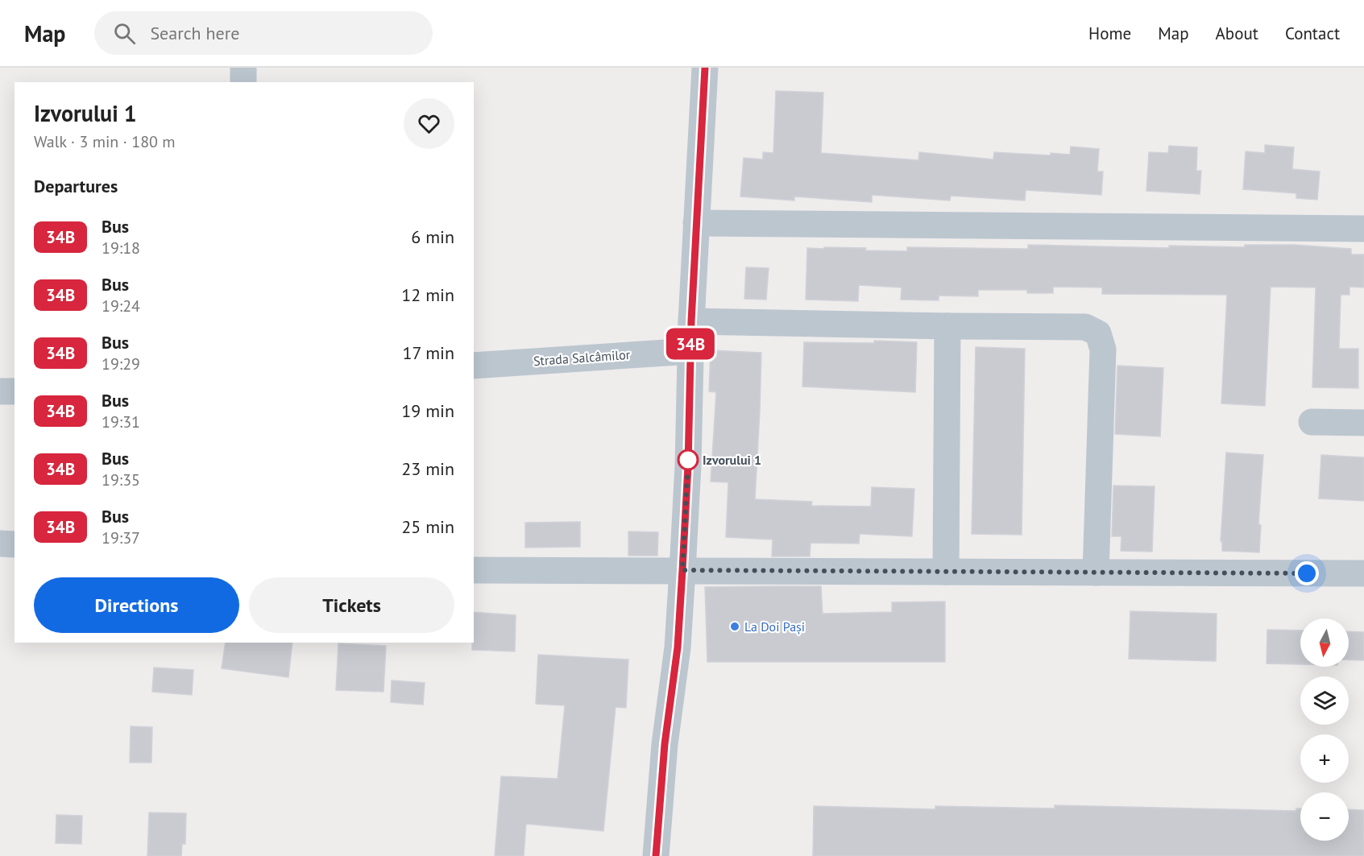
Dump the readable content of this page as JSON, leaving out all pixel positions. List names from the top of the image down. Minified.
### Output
{"streets":{"street":["Strada Salcâmilor"]},"places":["Izvorului 1","La Doi Pași"],"lines":["bus line 34B"],"north":"bottom","page":{"header":"Map","search":"Search here","nav":["Home","Map","About","Contact"],"on_map":"34B","heading":[["Izvorului 1","Walk · 3 min · 180 m"],"Departures"],"list":[{"mark":"34B","name":"Bus","note":"19:18","value":"6 min"},{"mark":"34B","name":"Bus","note":"19:24","value":"12 min"},{"mark":"34B","name":"Bus","note":"19:29","value":"17 min"},{"mark":"34B","name":"Bus","note":"19:31","value":"19 min"},{"mark":"34B","name":"Bus","note":"19:35","value":"23 min"},{"mark":"34B","name":"Bus","note":"19:37","value":"25 min"}],"buttons":["Directions","Tickets"],"map_buttons":["+","−"]}}
